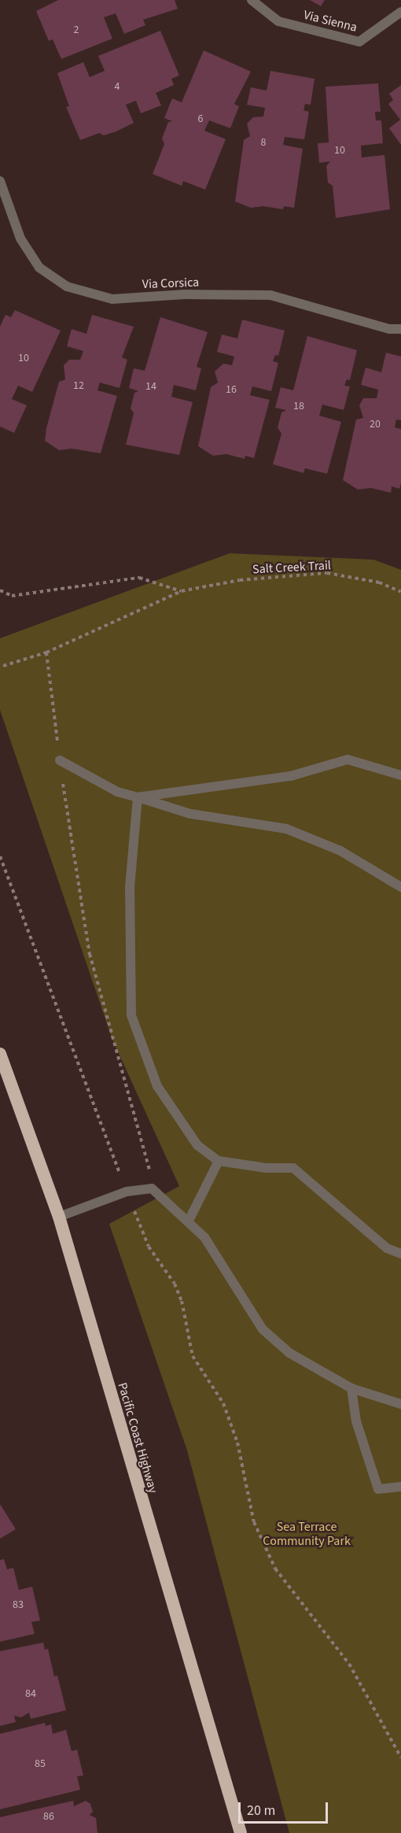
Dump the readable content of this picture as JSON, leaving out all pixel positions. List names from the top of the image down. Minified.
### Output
{"streets":{"highway":["Pacific Coast Highway"],"street":["Via Sienna","Via Corsica"],"path":["Salt Creek Trail"]},"parks":["Sea Terrace Community Park"],"house_numbers":["2","4","6","8","10","10","12","14","16","18","20","83","84","85","86"],"scale_bar":"20 m"}
